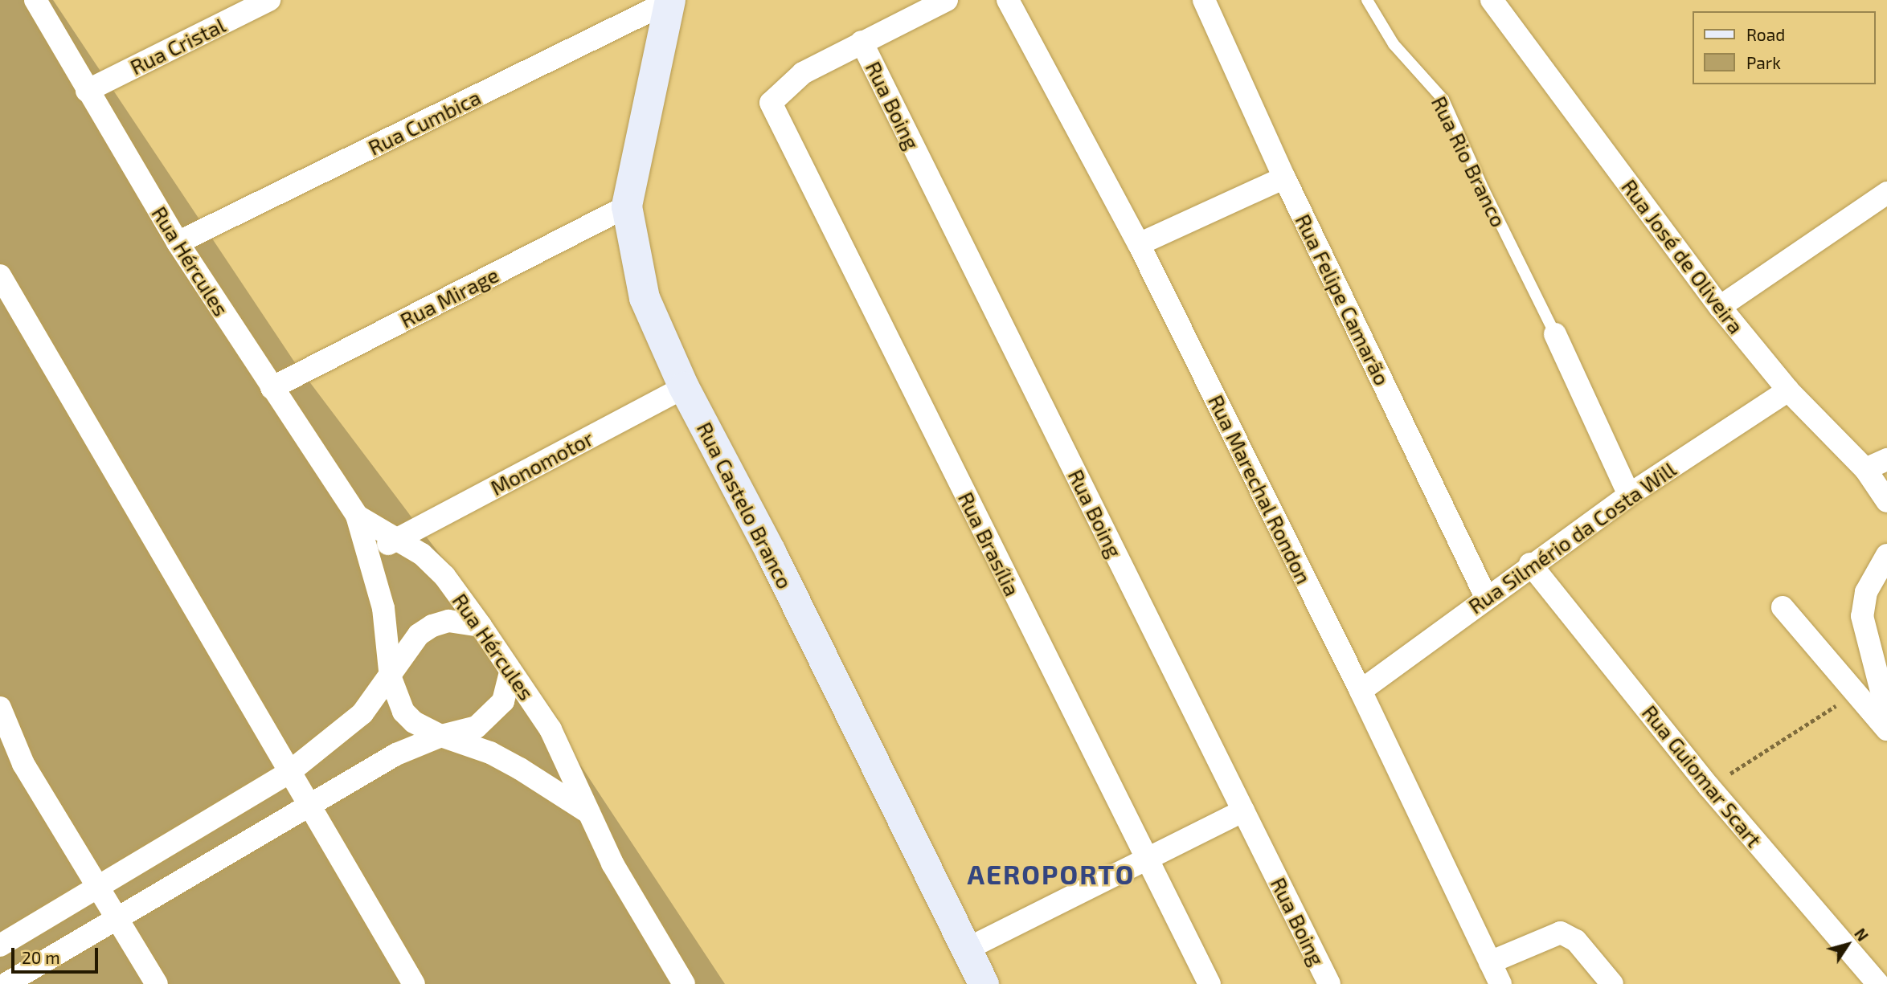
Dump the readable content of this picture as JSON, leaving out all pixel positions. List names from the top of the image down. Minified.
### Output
{"streets":{"street":["Rua Cristal","Rua Boing","Rua Cumbica","Rua José de Oliveira","Rua Hércules","Rua Mirage","Rua Felipe Camarão","Monomotor","Rua Marechal Rondon","Rua Castelo Branco","Rua Silmério da Costa Will","Rua Brasília","Rua Guiomar Scart"],"lane":["Rua Rio Branco"]},"crossings":[["Rua Cristal","Rua Hércules"],["Rua Boing","Rua Brasília"],["Rua Cumbica","Rua Hércules"],["Rua Cumbica","Rua Castelo Branco"],["Rua José de Oliveira","Rua Silmério da Costa Will"],["Rua Hércules","Rua Mirage"],["Rua Hércules","Monomotor"],["Rua Mirage","Rua Castelo Branco"],["Rua Felipe Camarão","Rua Silmério da Costa Will"],["Monomotor","Rua Castelo Branco"],["Rua Marechal Rondon","Rua Silmério da Costa Will"],["Rua Silmério da Costa Will","Rua Guiomar Scart"]],"districts":["AEROPORTO"],"legend":["Road","Park"],"scale_bar":"20 m","north":"top right"}
